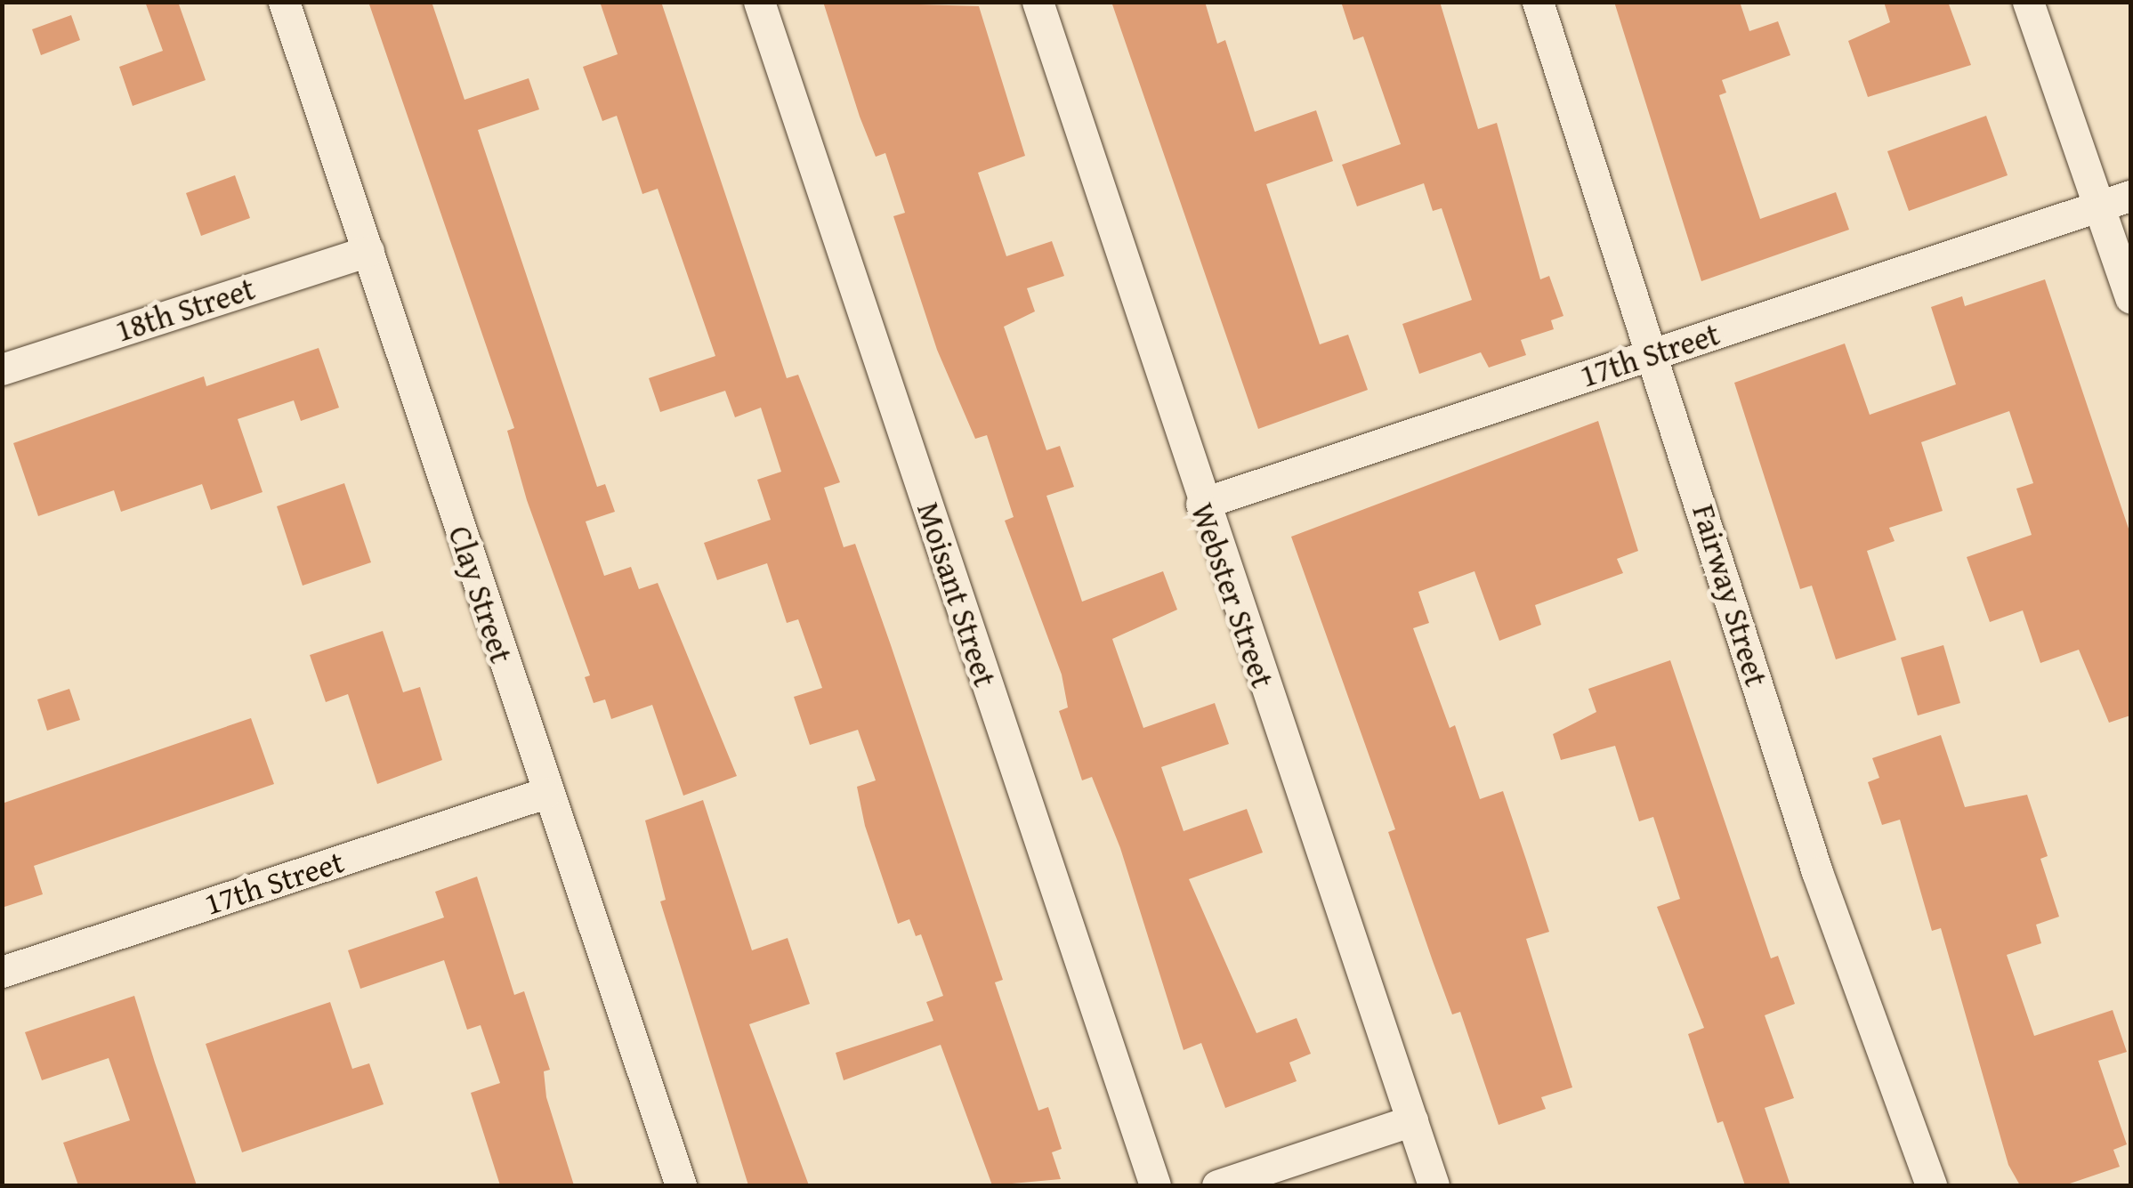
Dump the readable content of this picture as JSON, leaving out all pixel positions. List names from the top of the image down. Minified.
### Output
{"streets":{"street":["18th Street","17th Street","Clay Street","Moisant Street","Webster Street","Fairway Street"]},"crossings":[["18th Street","Clay Street"],["17th Street","Clay Street"],["17th Street","Webster Street"],["17th Street","Fairway Street"]]}
